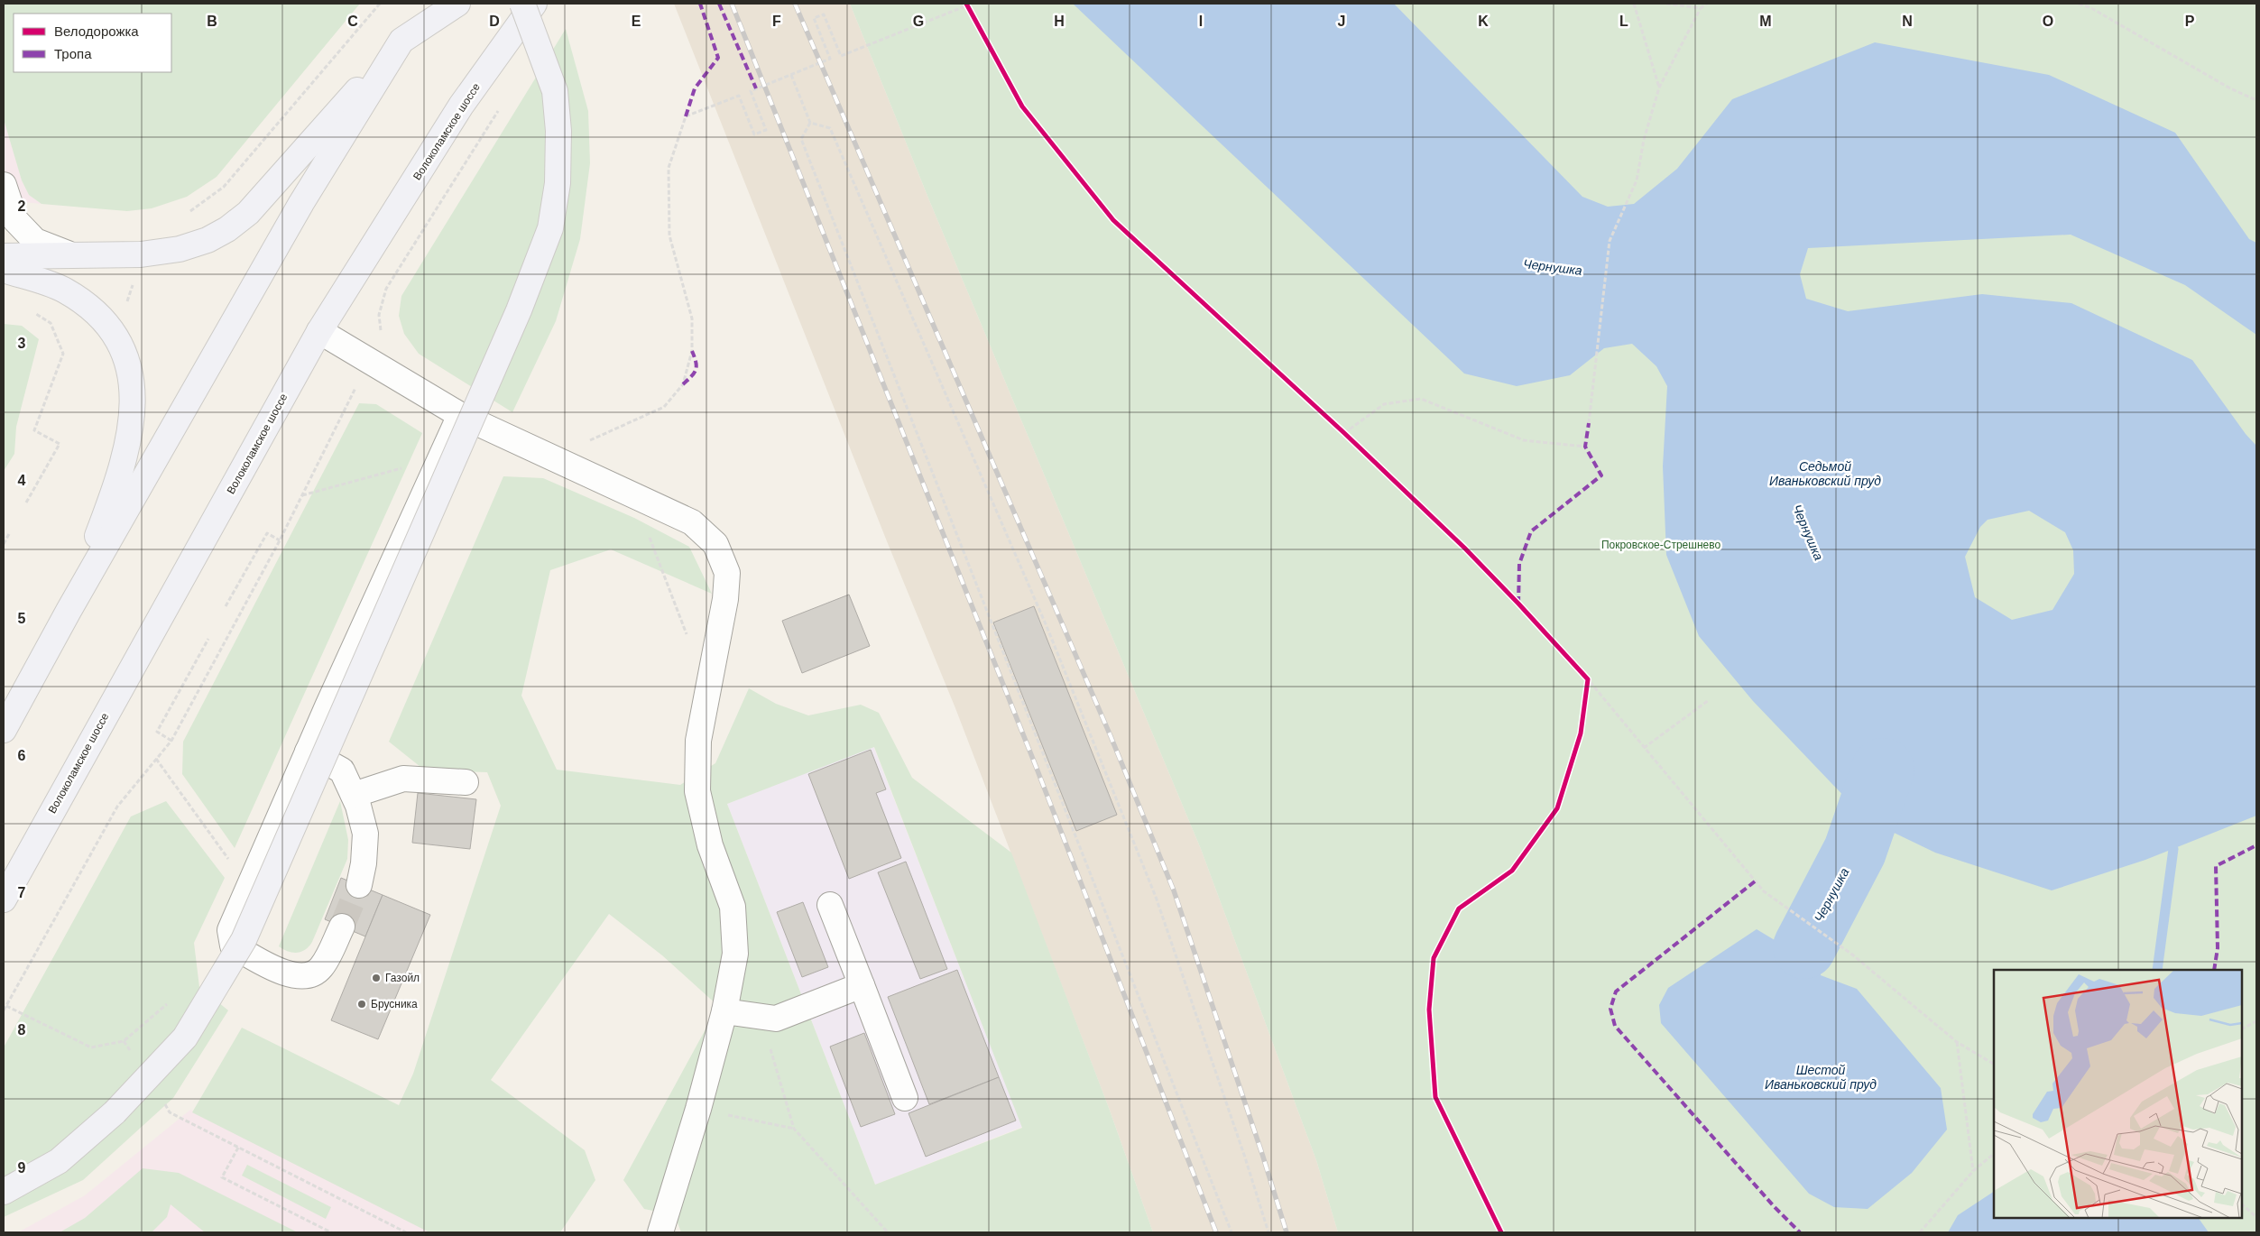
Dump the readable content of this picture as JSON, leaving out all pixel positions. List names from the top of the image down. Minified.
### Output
{"streets":{"main road":["Волоколамское шоссе"]},"water":["Чернушка","Седьмой Иваньковский пруд","Шестой Иваньковский пруд"],"parks":["Покровское-Стрешнево"],"places":["Газойл","Брусника"],"legend":["Велодорожка","Тропа"],"grid":{"columns":["B","C","D","E","F","G","H","I","J","K","L","M","N","O","P"],"rows":["2","3","4","5","6","7","8","9"]}}
